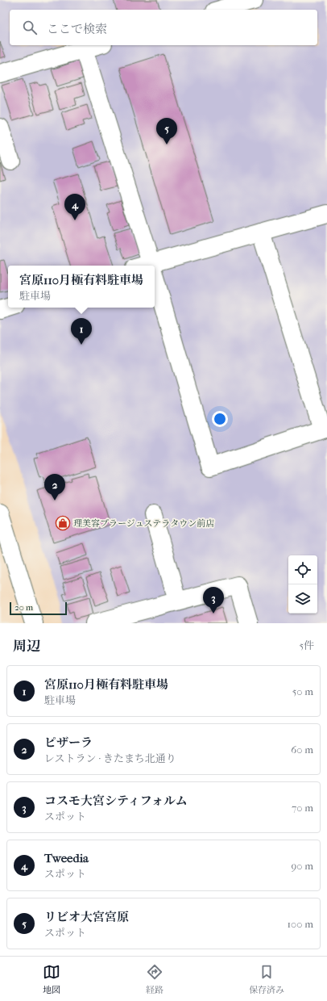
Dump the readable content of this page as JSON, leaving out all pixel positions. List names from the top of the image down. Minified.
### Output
{"places":{"shop":["理美容プラージュステラタウン前店"]},"scale_bar":"20 m","page":{"search":"ここで検索","pins":["5","4","1","2","3"],"popup":["宮原110月極有料駐車場","駐車場"],"scale":"20 m","heading":["周辺","5件"],"list":[{"mark":"1","name":"宮原110月極有料駐車場","note":"駐車場","value":"50 m"},{"mark":"2","name":"ピザーラ","note":"レストラン · きたまち北通り","value":"60 m"},{"mark":"3","name":"コスモ大宮シティフォルム","note":"スポット","value":"70 m"},{"mark":"4","name":"Tweedia","note":"スポット","value":"90 m"},{"mark":"5","name":"リビオ大宮宮原","note":"スポット","value":"100 m"}],"nav":["地図","経路","保存済み"]}}
